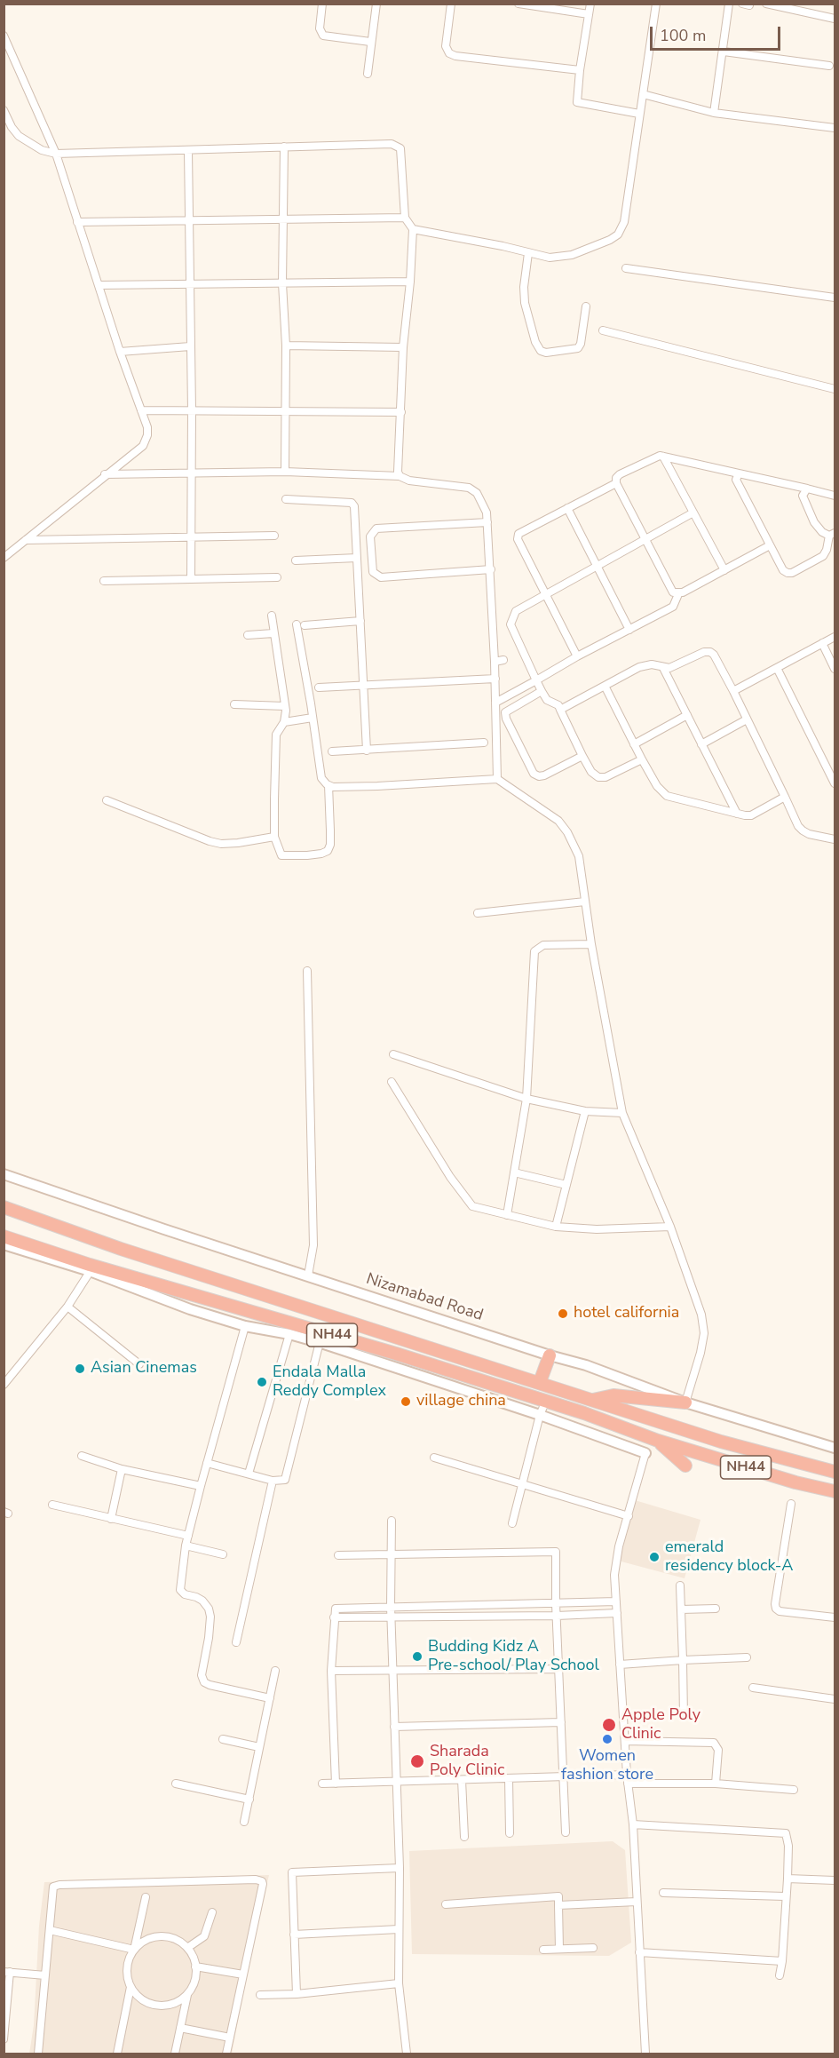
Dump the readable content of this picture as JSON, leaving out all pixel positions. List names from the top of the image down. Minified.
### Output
{"streets":{"highway":["NH44"],"main road":["Nizamabad Road"]},"places":["hotel california","Asian Cinemas","Endala Malla Reddy Complex","village china","emerald residency block-A","Budding Kidz A Pre-school/ Play School","Apple Poly Clinic","Women fashion store","Sharada Poly Clinic"],"scale_bar":"100 m"}
